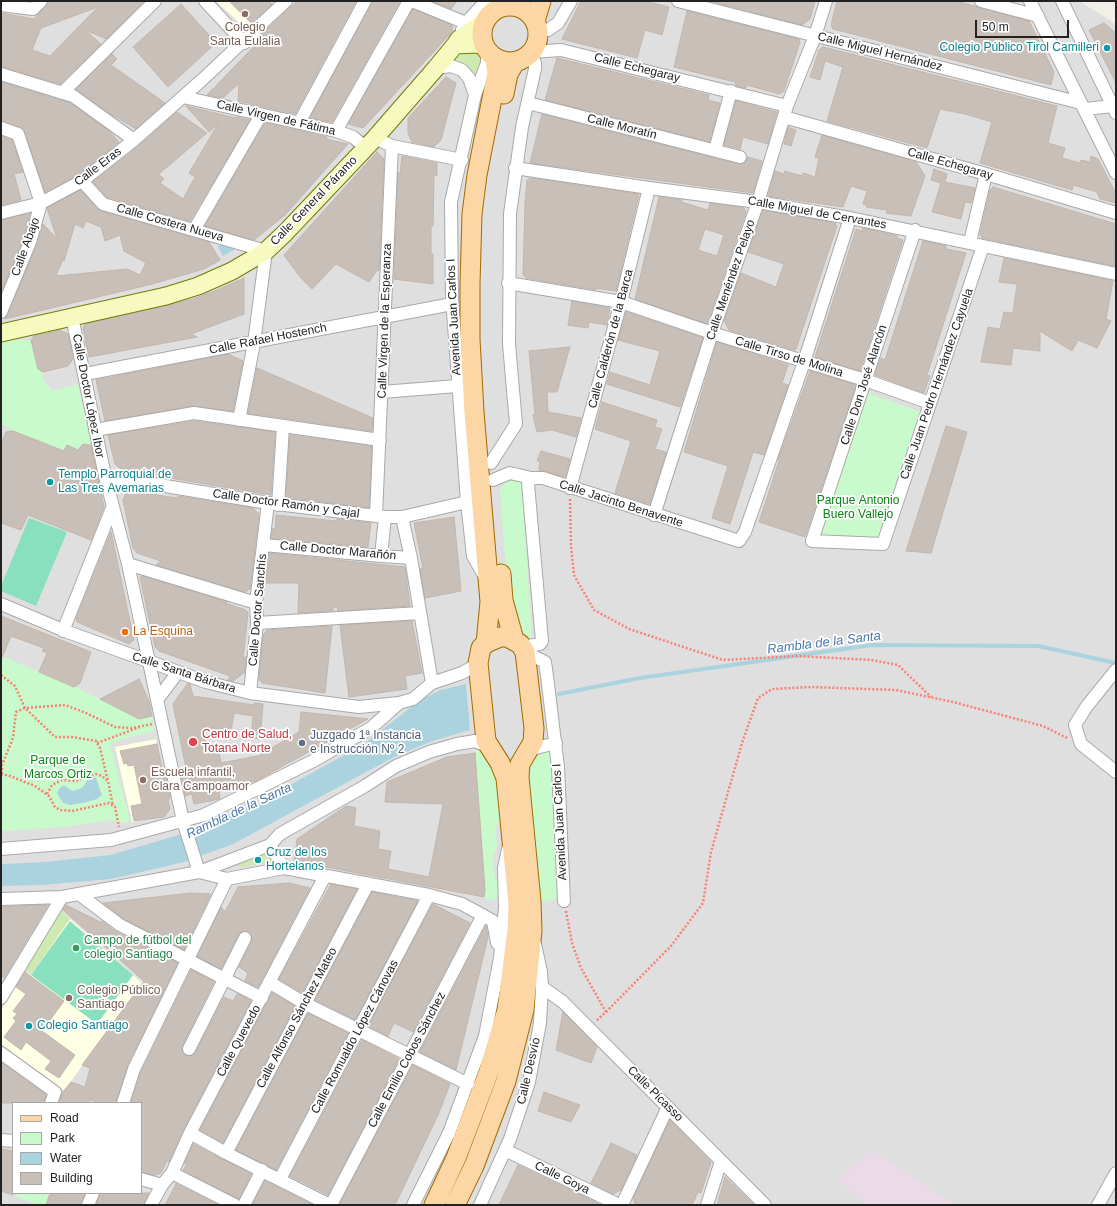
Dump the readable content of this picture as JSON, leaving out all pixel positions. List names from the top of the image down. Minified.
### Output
{"streets":{"street":["Calle Miguel Hernández","Calle Echegaray","Calle Virgen de Fátima","Calle Moratín","Calle Eras","Calle General Páramo","Calle Miguel de Cervantes","Calle Costera Nueva","Calle Abajo","Calle Menéndez Pelayo","Avenida Juan Carlos I","Calle Virgen de la Esperanza","Calle Rafael Hostench","Calle Calderón de la Barca","Calle Tirso de Molina","Calle Juan Pedro Hernández Cayuela","Calle Don José Alarcón","Calle Doctor López Ibor","Calle Doctor Ramón y Cajal","Calle Jacinto Benavente","Calle Doctor Marañón","Calle Doctor Sanchís","Calle Santa Bárbara","Calle Alfonso Sánchez Mateo","Calle Romualdo López Cánovas","Calle Quevedo","Calle Emilio Cobos Sánchez","Calle Desvío","Calle Picasso","Calle Goya"]},"crossings":[["Calle Miguel Hernández","Calle Menéndez Pelayo"],["Calle Echegaray","Calle General Páramo"],["Calle Echegaray","Calle Menéndez Pelayo"],["Calle Echegaray","Avenida Juan Carlos I"],["Calle Virgen de Fátima","Calle Eras"],["Calle Virgen de Fátima","Calle General Páramo"],["Calle Eras","Calle Costera Nueva"],["Calle Eras","Calle Abajo"],["Calle General Páramo","Calle Costera Nueva"],["Calle General Páramo","Avenida Juan Carlos I"],["Calle General Páramo","Calle Doctor López Ibor"],["Calle Miguel de Cervantes","Calle Menéndez Pelayo"],["Calle Miguel de Cervantes","Calle Calderón de la Barca"],["Calle Miguel de Cervantes","Calle Juan Pedro Hernández Cayuela"],["Calle Miguel de Cervantes","Calle Don José Alarcón"],["Calle Menéndez Pelayo","Calle Tirso de Molina"],["Calle Menéndez Pelayo","Calle Jacinto Benavente"],["Avenida Juan Carlos I","Calle Rafael Hostench"],["Avenida Juan Carlos I","Calle Doctor Ramón y Cajal"],["Calle Virgen de la Esperanza","Calle Rafael Hostench"],["Calle Virgen de la Esperanza","Calle Doctor Ramón y Cajal"],["Calle Virgen de la Esperanza","Calle Doctor Marañón"],["Calle Rafael Hostench","Calle Doctor López Ibor"],["Calle Calderón de la Barca","Calle Tirso de Molina"],["Calle Calderón de la Barca","Calle Jacinto Benavente"],["Calle Tirso de Molina","Calle Juan Pedro Hernández Cayuela"],["Calle Tirso de Molina","Calle Don José Alarcón"],["Calle Tirso de Molina","Calle Jacinto Benavente"],["Calle Juan Pedro Hernández Cayuela","Calle Don José Alarcón"],["Calle Doctor López Ibor","Calle Doctor Ramón y Cajal"],["Calle Doctor López Ibor","Calle Santa Bárbara"],["Calle Doctor Ramón y Cajal","Calle Doctor Sanchís"],["Calle Doctor Marañón","Calle Doctor Sanchís"],["Calle Doctor Sanchís","Calle Santa Bárbara"],["Calle Desvío","Calle Picasso"],["Calle Desvío","Calle Goya"]],"water":["Rambla de la Santa"],"parks":["Parque Antonio Buero Vallejo","Parque de Marcos Ortiz"],"places":["Colegio Santa Eulalia","Colegio Público Tirol Camilleri","Templo Parroquial de Las Tres Avemarias","La Esquina","Centro de Salud, Totana Norte","Juzgado 1ª Instancia e Instrucción Nº 2","Escuela infantil, Clara Campoamor","Cruz de los Hortelanos","Campo de fútbol del colegio Santiago","Colegio Público Santiago","Colegio Santiago"],"legend":["Road","Park","Water","Building"],"scale_bar":"50 m"}
